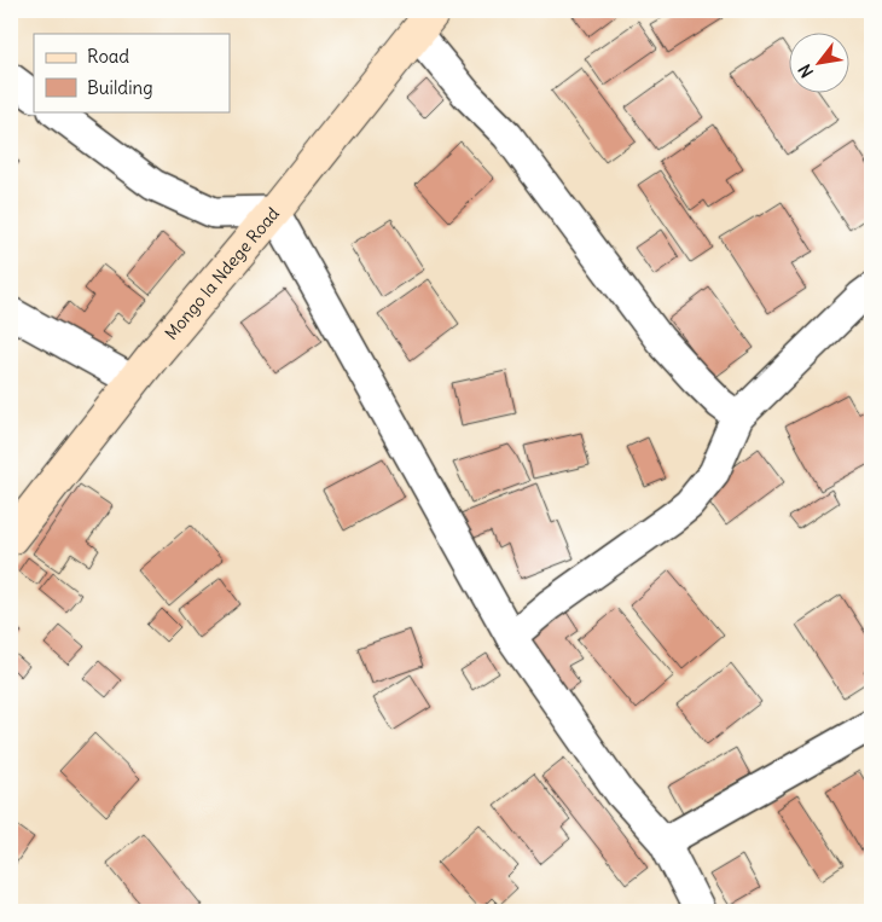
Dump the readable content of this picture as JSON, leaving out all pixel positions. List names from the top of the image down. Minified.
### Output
{"streets":{"street":["Mongo la Ndege Road"]},"legend":["Road","Building"],"north":"bottom left"}
